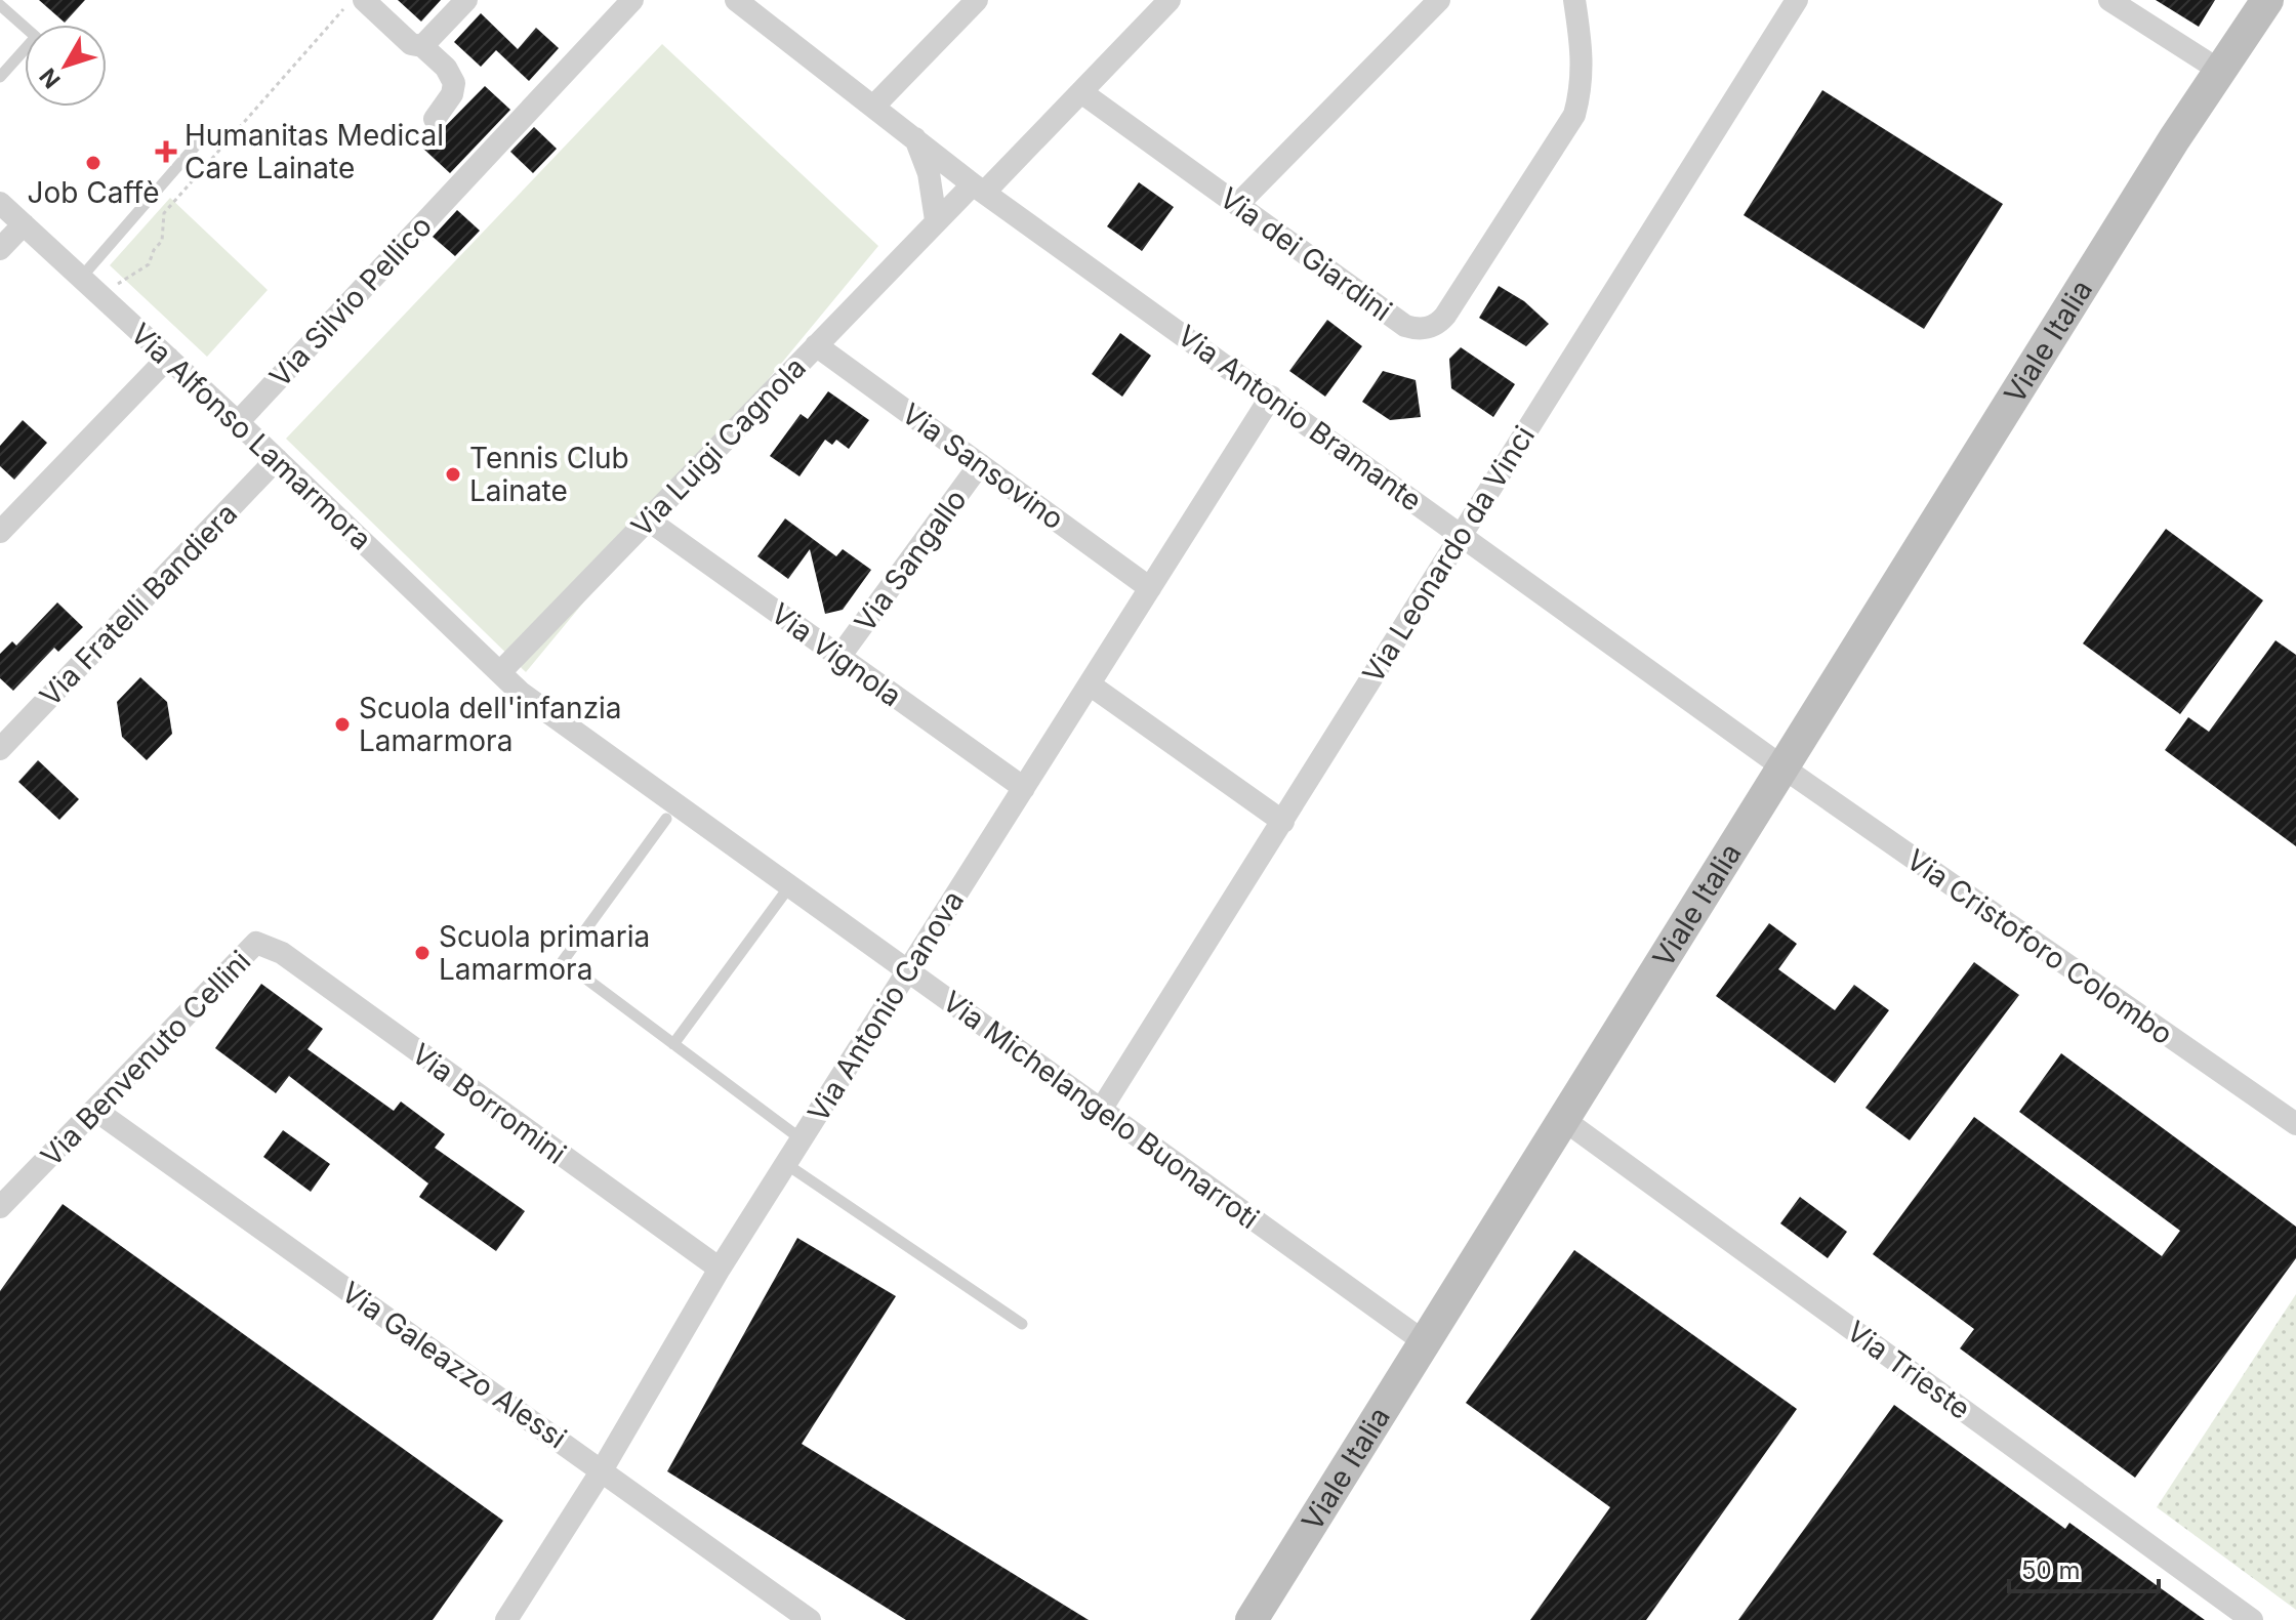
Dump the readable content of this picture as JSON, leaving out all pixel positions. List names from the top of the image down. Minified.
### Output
{"streets":{"street":["Via dei Giardini","Via Silvio Pellico","Viale Italia","Via Antonio Bramante","Via Alfonso Lamarmora","Via Luigi Cagnola","Via Sansovino","Via Leonardo da Vinci","Via Sangallo","Via Fratelli Bandiera","Via Vignola","Via Cristoforo Colombo","Via Antonio Canova","Via Benvenuto Cellini","Via Borromini","Via Michelangelo Buonarroti","Via Galeazzo Alessi","Via Trieste"]},"crossings":[["Via dei Giardini","Via Luigi Cagnola"],["Via Silvio Pellico","Via Alfonso Lamarmora"],["Viale Italia","Via Antonio Bramante"],["Viale Italia","Via Cristoforo Colombo"],["Viale Italia","Via Michelangelo Buonarroti"],["Viale Italia","Via Trieste"],["Via Antonio Bramante","Via Luigi Cagnola"],["Via Antonio Bramante","Via Leonardo da Vinci"],["Via Antonio Bramante","Via Cristoforo Colombo"],["Via Antonio Bramante","Via Antonio Canova"],["Via Alfonso Lamarmora","Via Luigi Cagnola"],["Via Alfonso Lamarmora","Via Fratelli Bandiera"],["Via Alfonso Lamarmora","Via Michelangelo Buonarroti"],["Via Luigi Cagnola","Via Sansovino"],["Via Luigi Cagnola","Via Vignola"],["Via Luigi Cagnola","Via Michelangelo Buonarroti"],["Via Sansovino","Via Sangallo"],["Via Sansovino","Via Antonio Canova"],["Via Leonardo da Vinci","Via Michelangelo Buonarroti"],["Via Sangallo","Via Vignola"],["Via Vignola","Via Antonio Canova"],["Via Antonio Canova","Via Borromini"],["Via Antonio Canova","Via Michelangelo Buonarroti"],["Via Antonio Canova","Via Galeazzo Alessi"],["Via Benvenuto Cellini","Via Borromini"],["Via Benvenuto Cellini","Via Galeazzo Alessi"]],"places":{"health":["Humanitas Medical Care Lainate"],"other":["Job Caffè","Tennis Club Lainate","Scuola dell'infanzia Lamarmora","Scuola primaria Lamarmora"]},"scale_bar":"50 m","north":"bottom left"}
